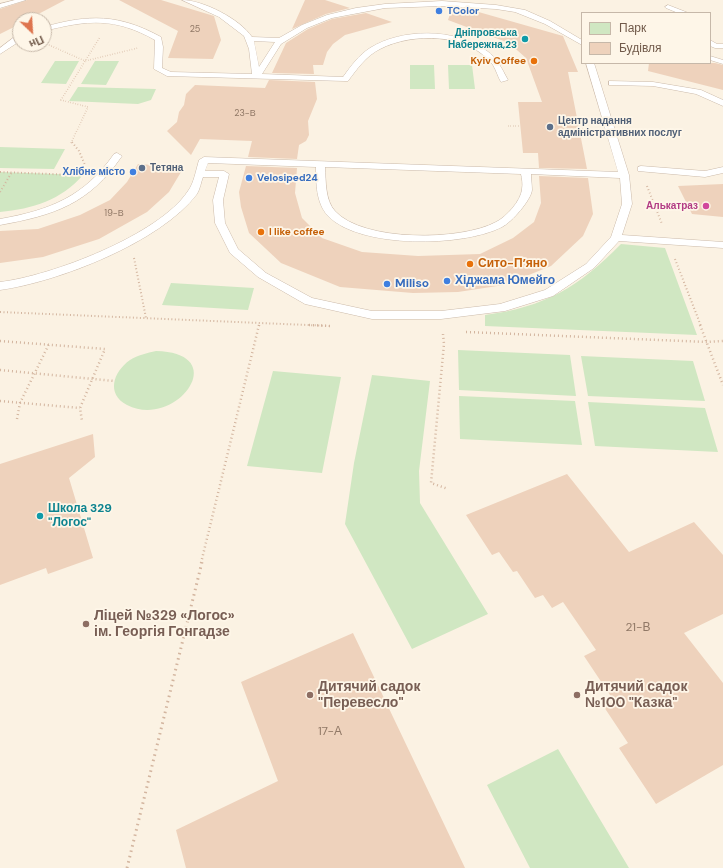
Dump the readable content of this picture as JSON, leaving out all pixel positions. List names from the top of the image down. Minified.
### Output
{"places":["TColor","Дніпровська Набережна,23","Kyiv Coffee","Центр надання адміністративних послуг","Тетяна","Хлібне місто","Velosiped24","Алькатраз","I like coffee","Сито-П’яно","Хіджама Юмейго","Miliso","Школа 329 \"Логос\"","Ліцей №329 «Логос» ім. Георгія Гонгадзе","Дитячий садок \"Перевесло\"","Дитячий садок №100 \"Казка\""],"house_numbers":["25","23-В","19-В","21-В","17-А"],"legend":["Парк","Будівля"],"north":"bottom right"}
